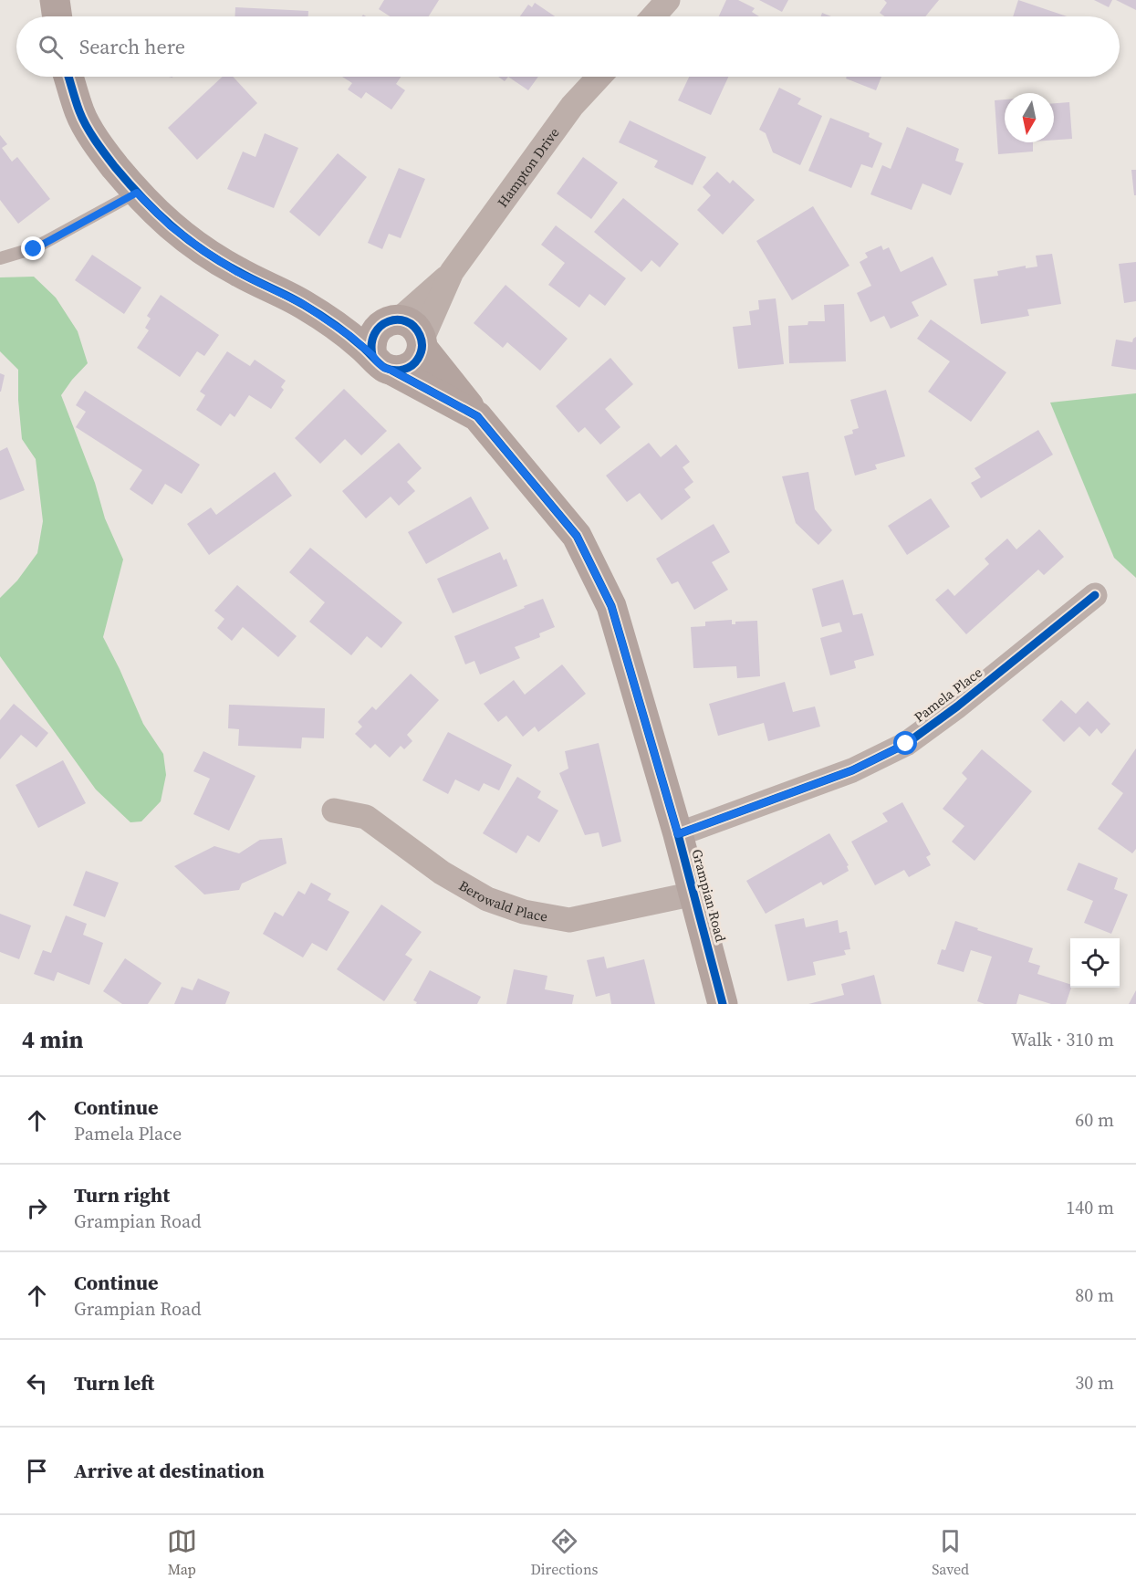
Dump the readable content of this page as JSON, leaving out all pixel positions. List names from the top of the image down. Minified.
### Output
{"streets":{"street":["Hampton Drive","Pamela Place","Grampian Road","Berowald Place"]},"crossings":[["Hampton Drive","Grampian Road"],["Pamela Place","Grampian Road"],["Grampian Road","Berowald Place"]],"north":"bottom","page":{"search":"Search here","heading":["4 min","Walk · 310 m"],"list":[["Continue","Pamela Place","60 m"],["Turn right","Grampian Road","140 m"],["Continue","Grampian Road","80 m"],["Turn left","30 m"],"Arrive at destination"],"nav":["Map","Directions","Saved"]}}
